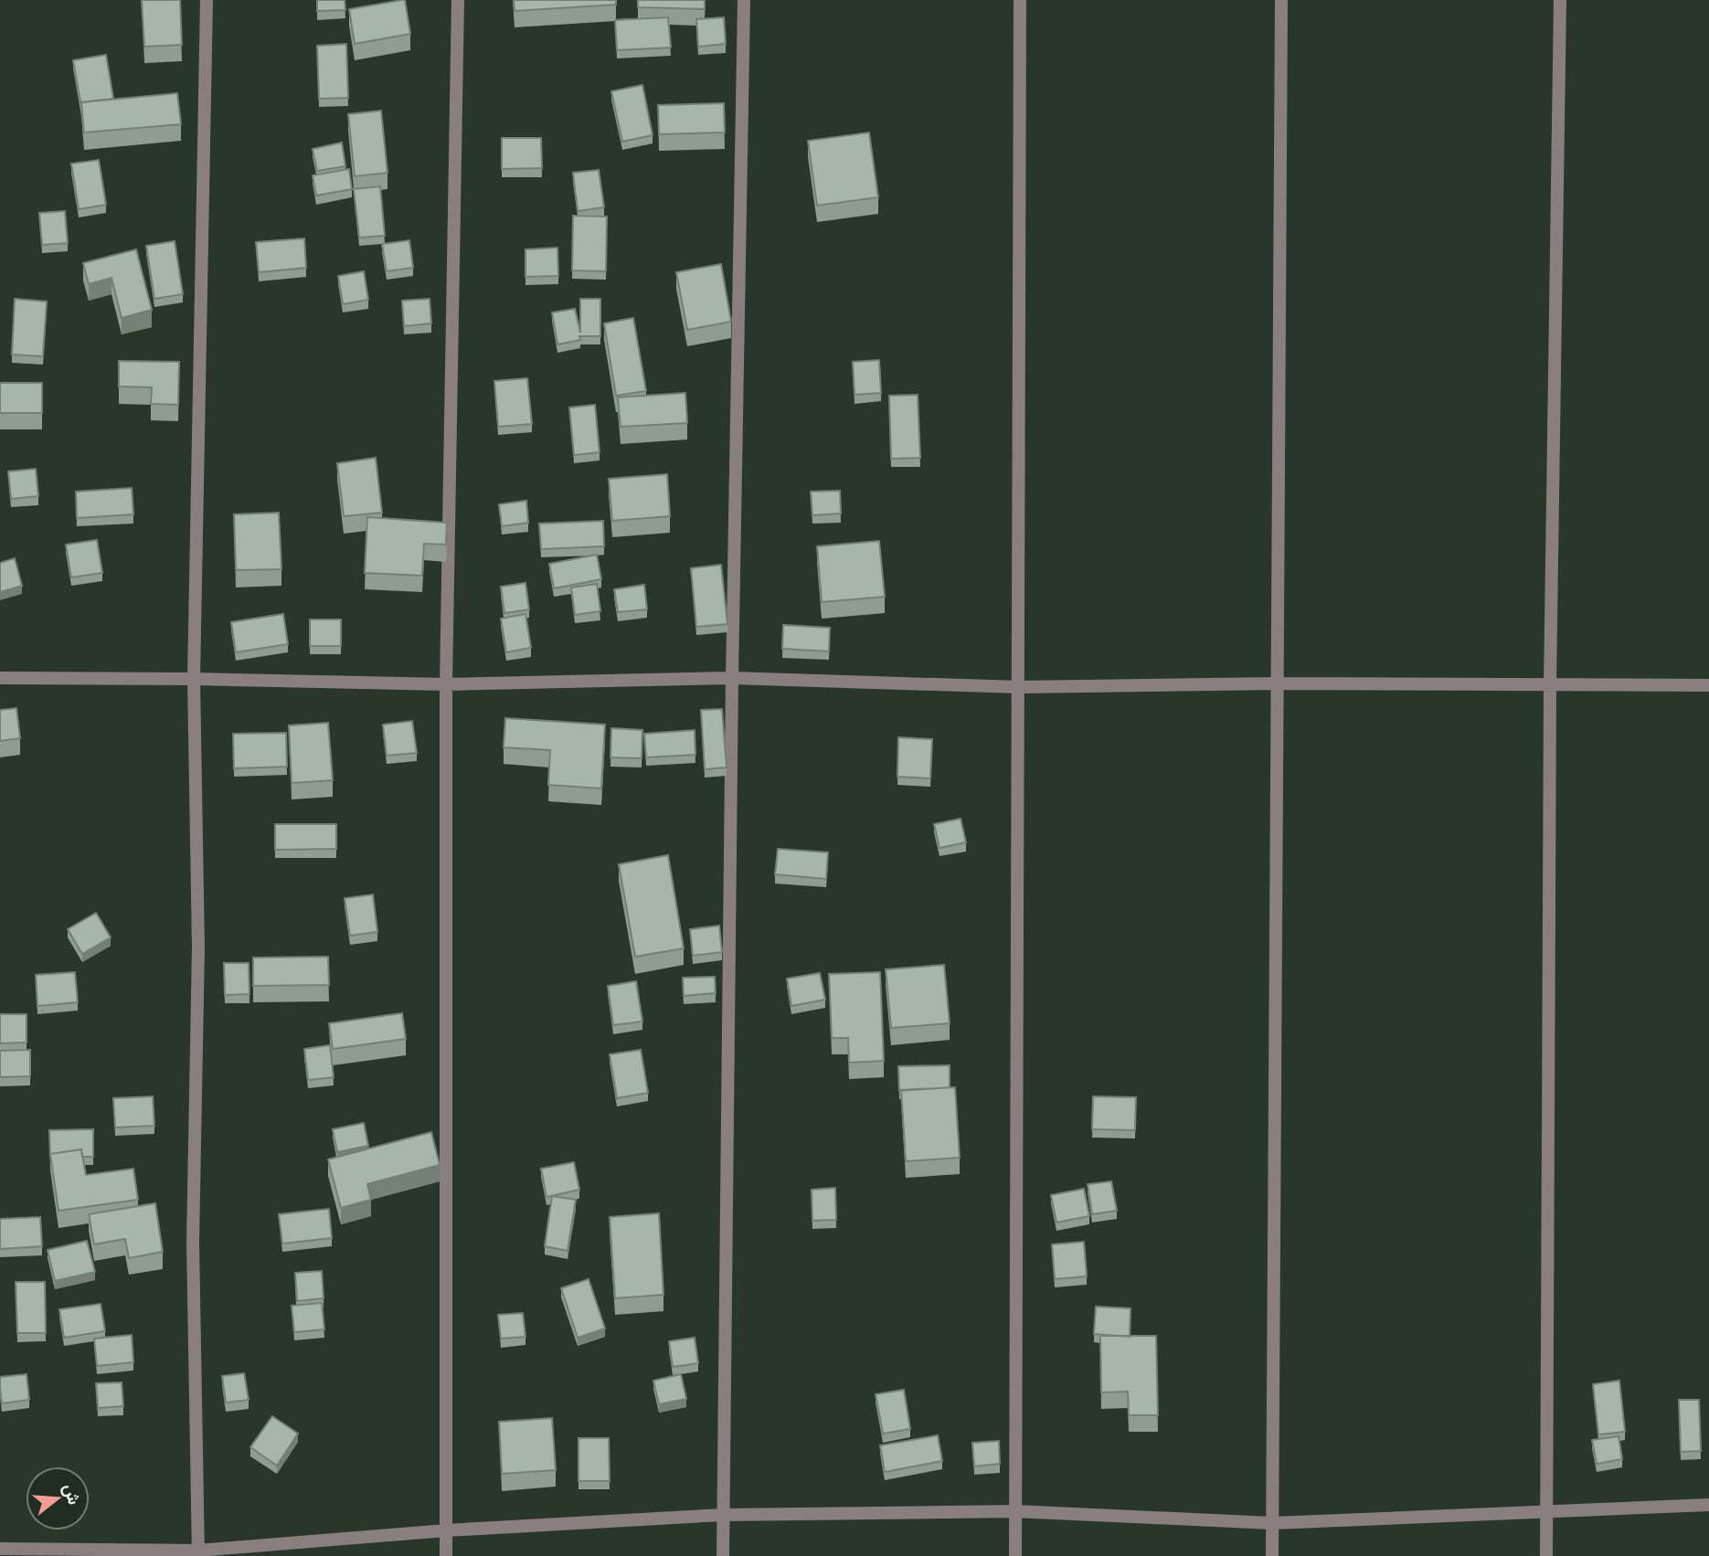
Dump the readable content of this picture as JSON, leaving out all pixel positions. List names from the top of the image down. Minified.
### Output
{"north":"right"}
